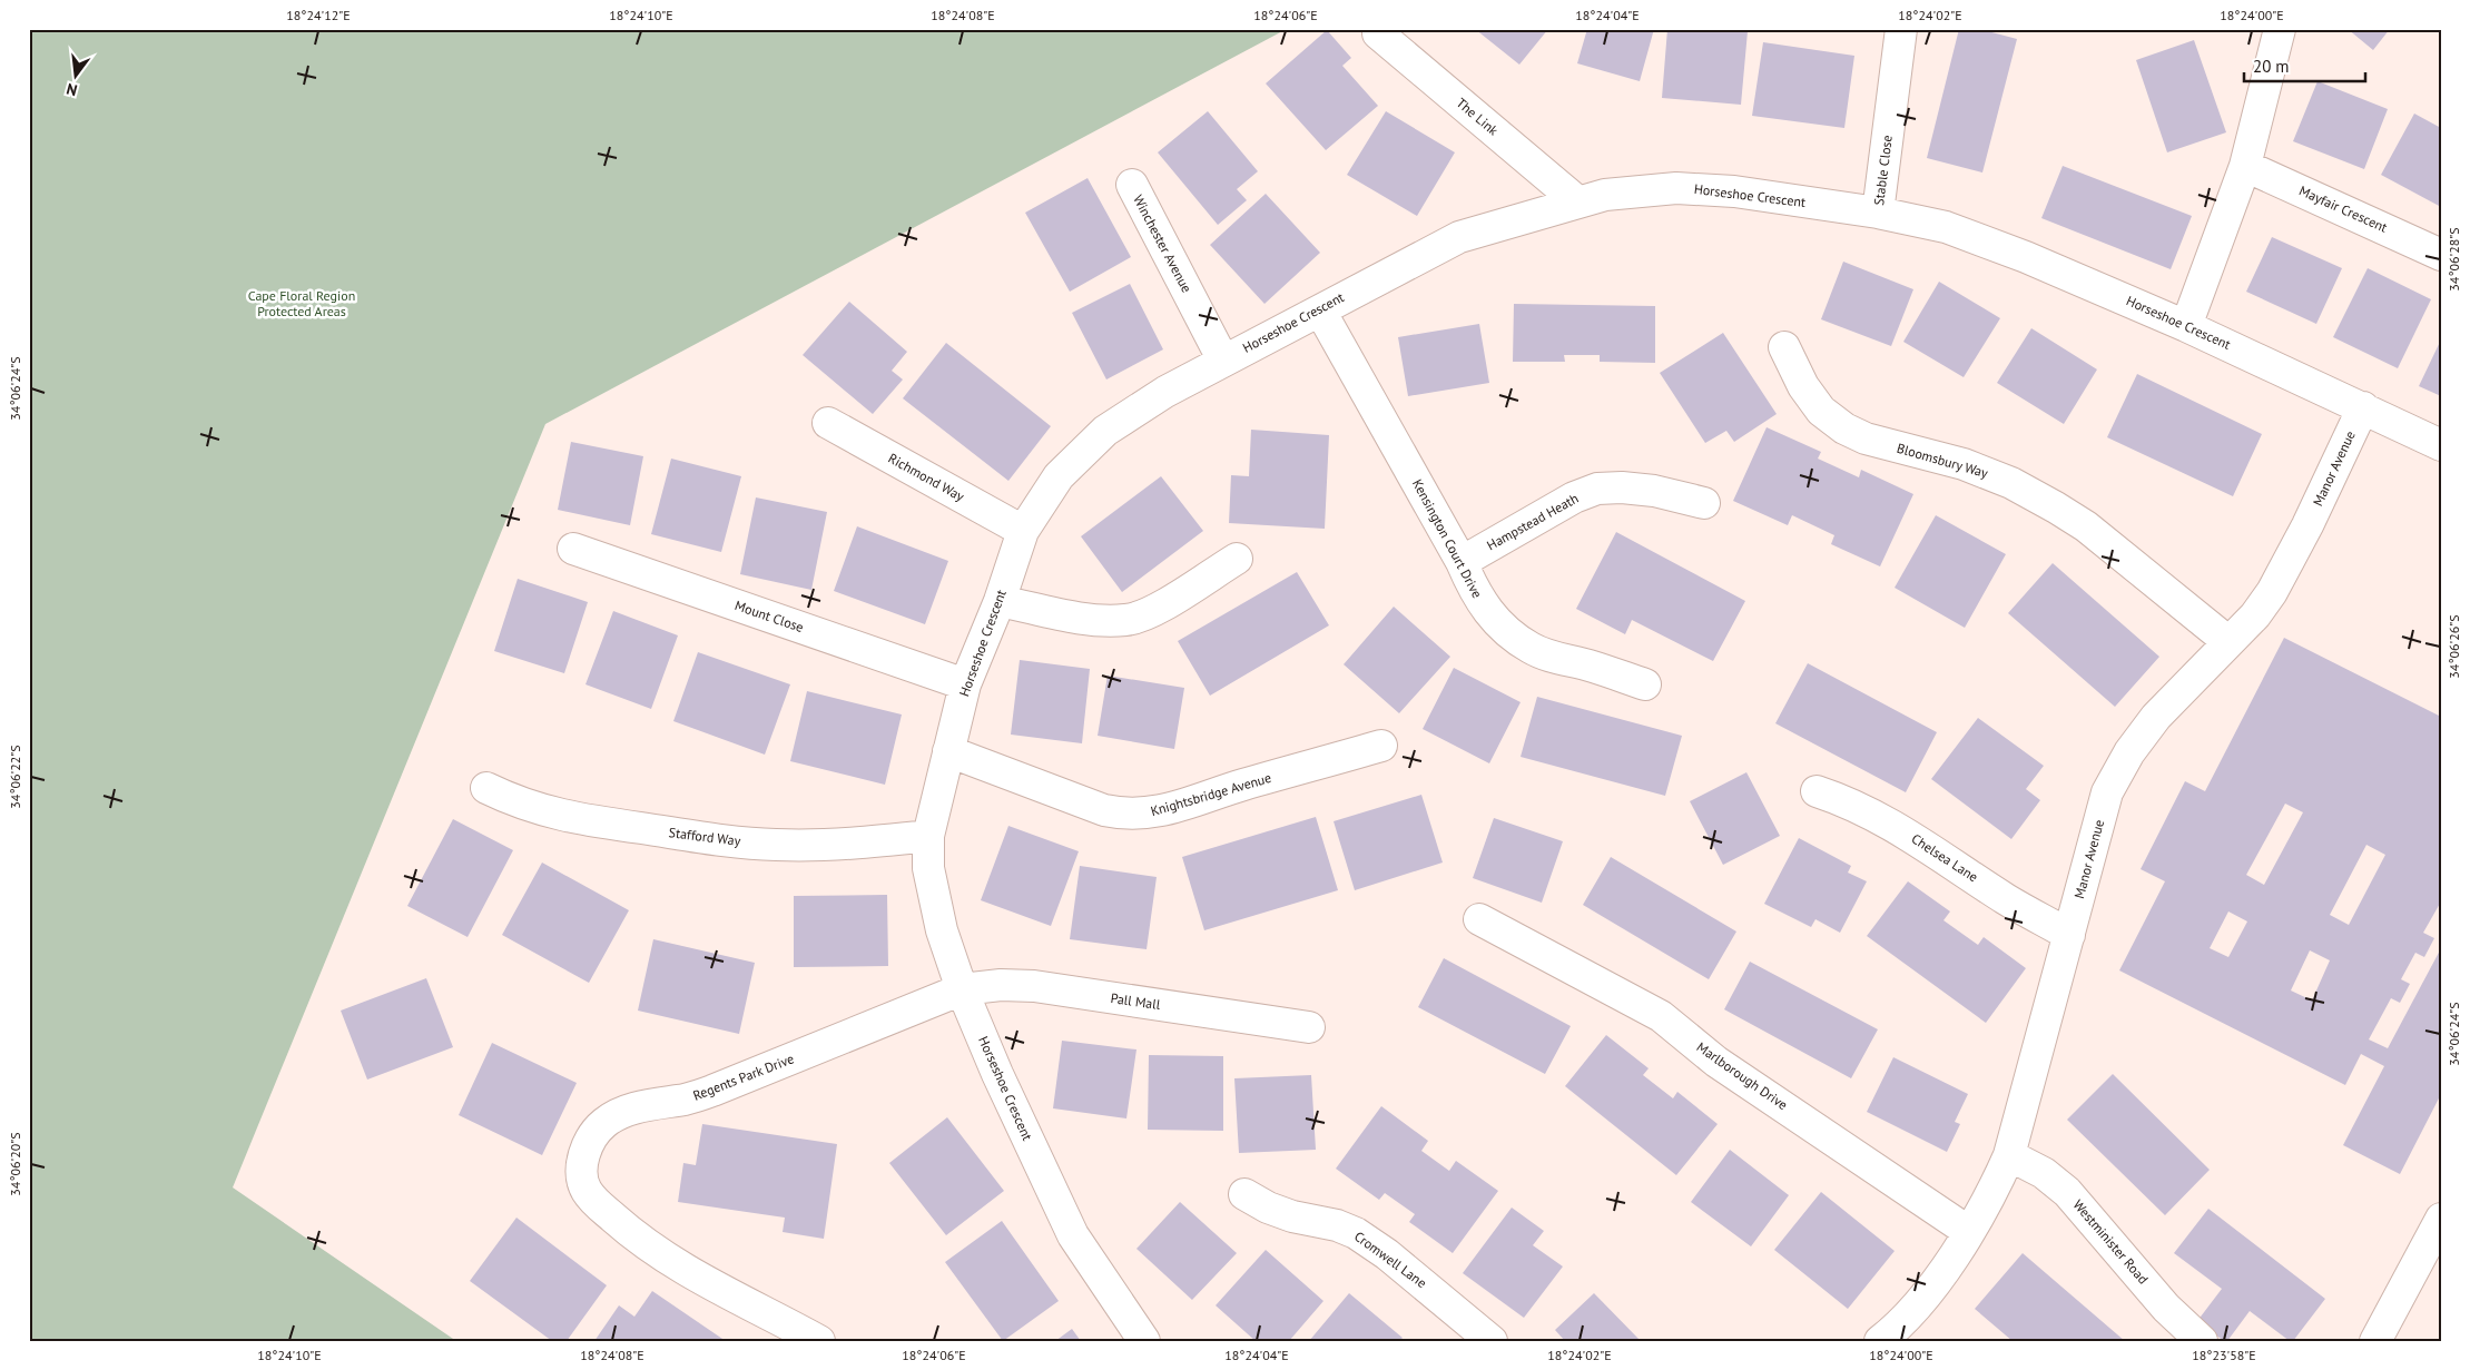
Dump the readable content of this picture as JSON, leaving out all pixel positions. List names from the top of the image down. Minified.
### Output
{"streets":{"street":["The Link","Stable Close","Horseshoe Crescent","Mayfair Crescent","Winchester Avenue","Bloomsbury Way","Manor Avenue","Richmond Way","Hampstead Heath","Kensington Court Drive","Mount Close","Knightsbridge Avenue","Stafford Way","Chelsea Lane","Pall Mall","Marlborough Drive","Regents Park Drive","Westminister Road","Cromwell Lane"]},"crossings":[["The Link","Horseshoe Crescent"],["Stable Close","Horseshoe Crescent"],["Horseshoe Crescent","Winchester Avenue"],["Horseshoe Crescent","Manor Avenue"],["Horseshoe Crescent","Richmond Way"],["Horseshoe Crescent","Kensington Court Drive"],["Horseshoe Crescent","Mount Close"],["Horseshoe Crescent","Knightsbridge Avenue"],["Horseshoe Crescent","Stafford Way"],["Horseshoe Crescent","Pall Mall"],["Horseshoe Crescent","Regents Park Drive"],["Bloomsbury Way","Manor Avenue"],["Manor Avenue","Chelsea Lane"],["Manor Avenue","Marlborough Drive"],["Manor Avenue","Westminister Road"],["Hampstead Heath","Kensington Court Drive"],["Pall Mall","Regents Park Drive"]],"parks":["Cape Floral Region Protected Areas"],"scale_bar":"20 m","north":"bottom","coordinates":["18°24'12\"E","18°24'10\"E","18°24'08\"E","18°24'06\"E","18°24'04\"E","18°24'02\"E","18°24'00\"E","34°06'28\"S","34°06'24\"S","34°06'26\"S","34°06'22\"S","34°06'20\"S","18°23'58\"E"]}
